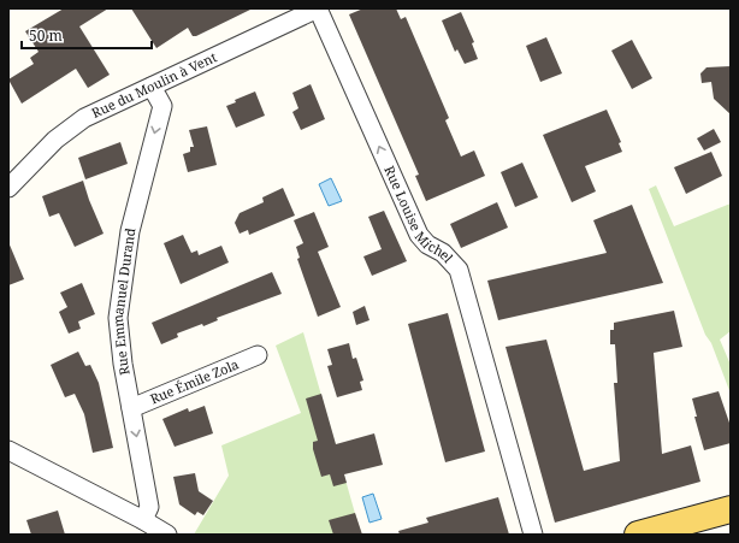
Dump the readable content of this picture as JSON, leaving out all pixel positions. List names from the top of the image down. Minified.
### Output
{"streets":{"street":["Rue du Moulin à Vent","Rue Louise Michel","Rue Emmanuel Durand","Rue Émile Zola"]},"crossings":[["Rue du Moulin à Vent","Rue Louise Michel"],["Rue du Moulin à Vent","Rue Emmanuel Durand"],["Rue Emmanuel Durand","Rue Émile Zola"]],"one_way":["Rue Louise Michel","Rue Emmanuel Durand"],"scale_bar":"50 m"}
